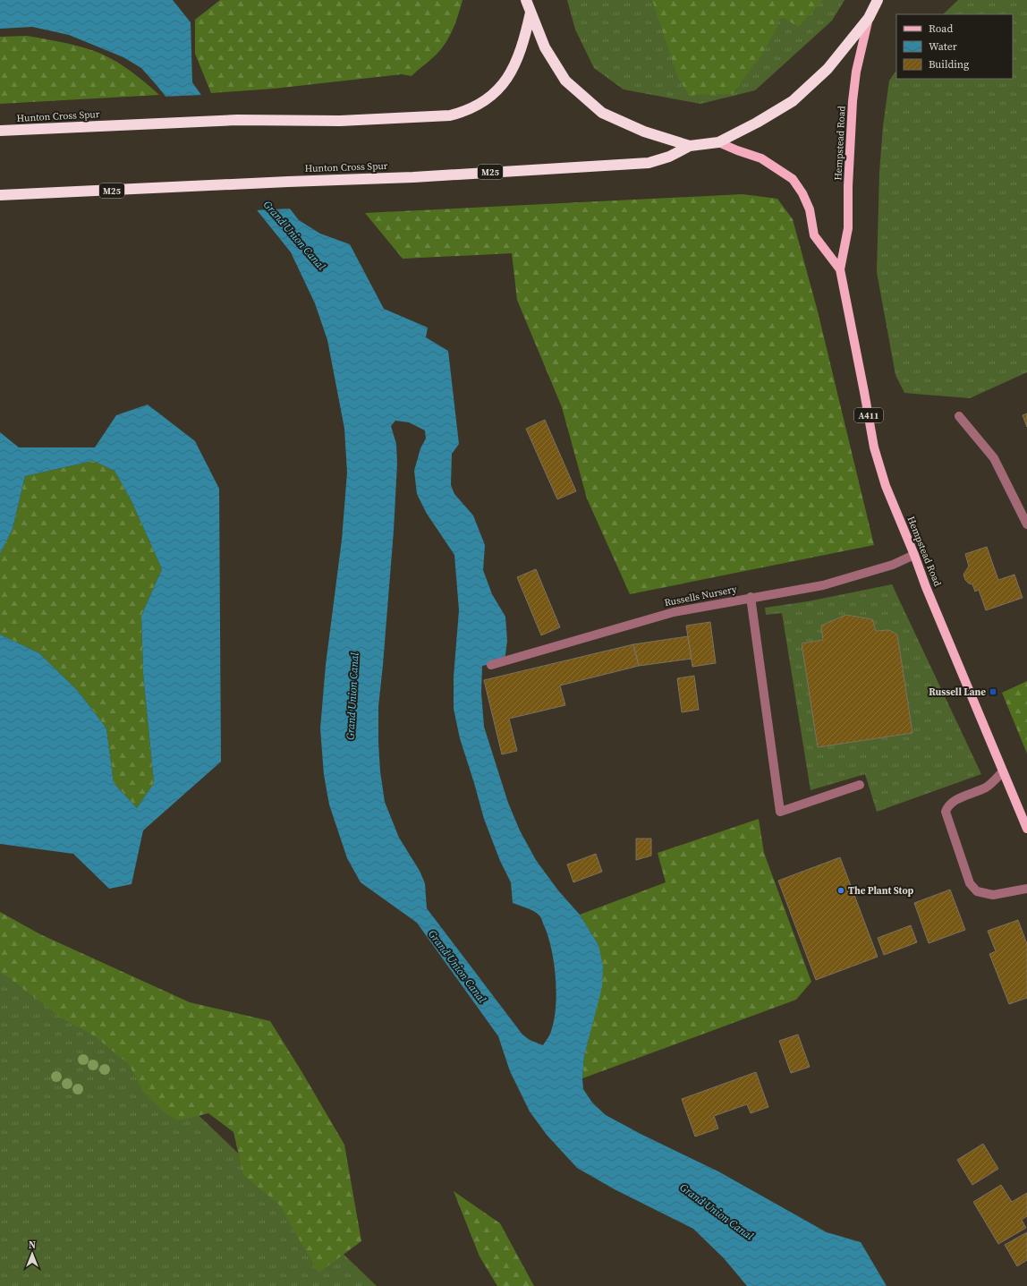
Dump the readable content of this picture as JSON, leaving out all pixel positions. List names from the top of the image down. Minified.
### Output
{"streets":{"highway":["Hunton Cross Spur","M25"],"main road":["Hempstead Road","A411"],"street":["Russells Nursery"]},"crossings":[["Hempstead Road","Russells Nursery"]],"water":["Grand Union Canal"],"places":{"transit":["Russell Lane"],"other":["The Plant Stop"]},"legend":["Road","Water","Building"],"north":"top"}
